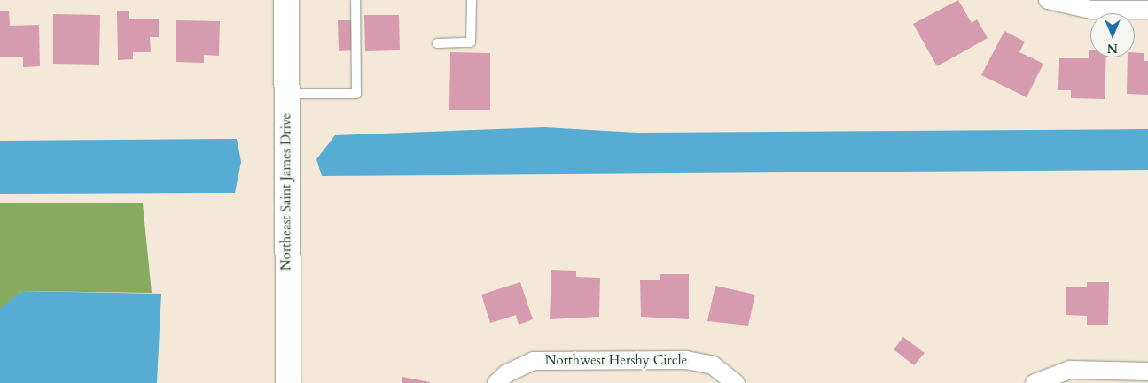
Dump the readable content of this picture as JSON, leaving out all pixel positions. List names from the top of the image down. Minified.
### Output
{"streets":{"main road":["Northeast Saint James Drive"],"street":["Northwest Hershy Circle"]},"north":"bottom"}
